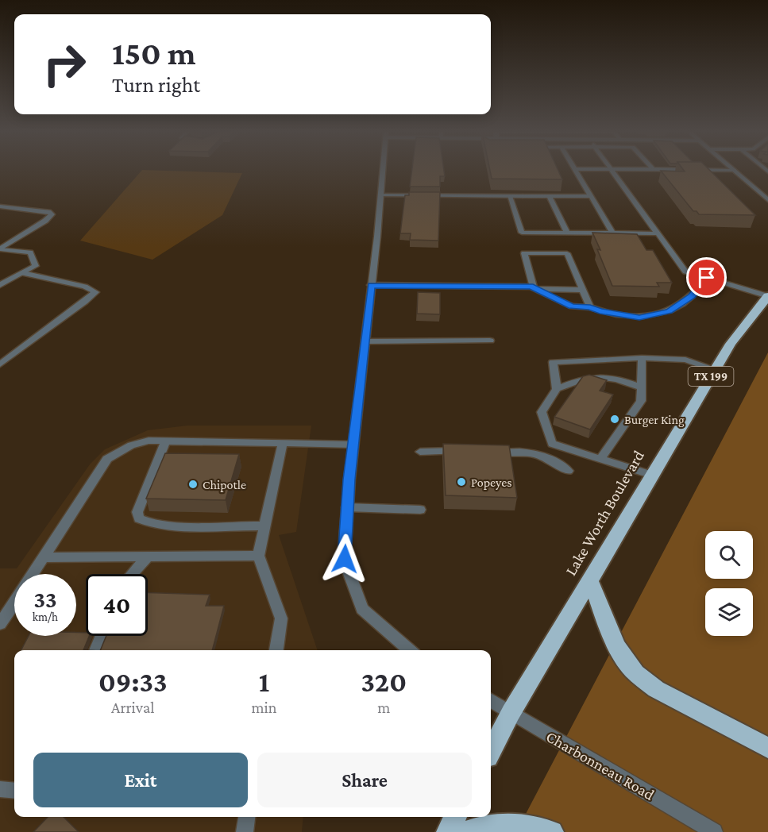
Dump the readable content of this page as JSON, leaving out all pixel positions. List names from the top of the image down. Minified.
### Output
{"streets":{"highway":["TX 199","Lake Worth Boulevard"],"street":["Charbonneau Road"]},"crossings":[["Lake Worth Boulevard","Charbonneau Road"]],"places":["Burger King","Popeyes","Chipotle"],"page":{"turn":["150 m","Turn right"],"speed":"33 km/h","limit":"40","eta":["09:33","Arrival","1","min","320","m"],"buttons":["Exit","Share"]}}
